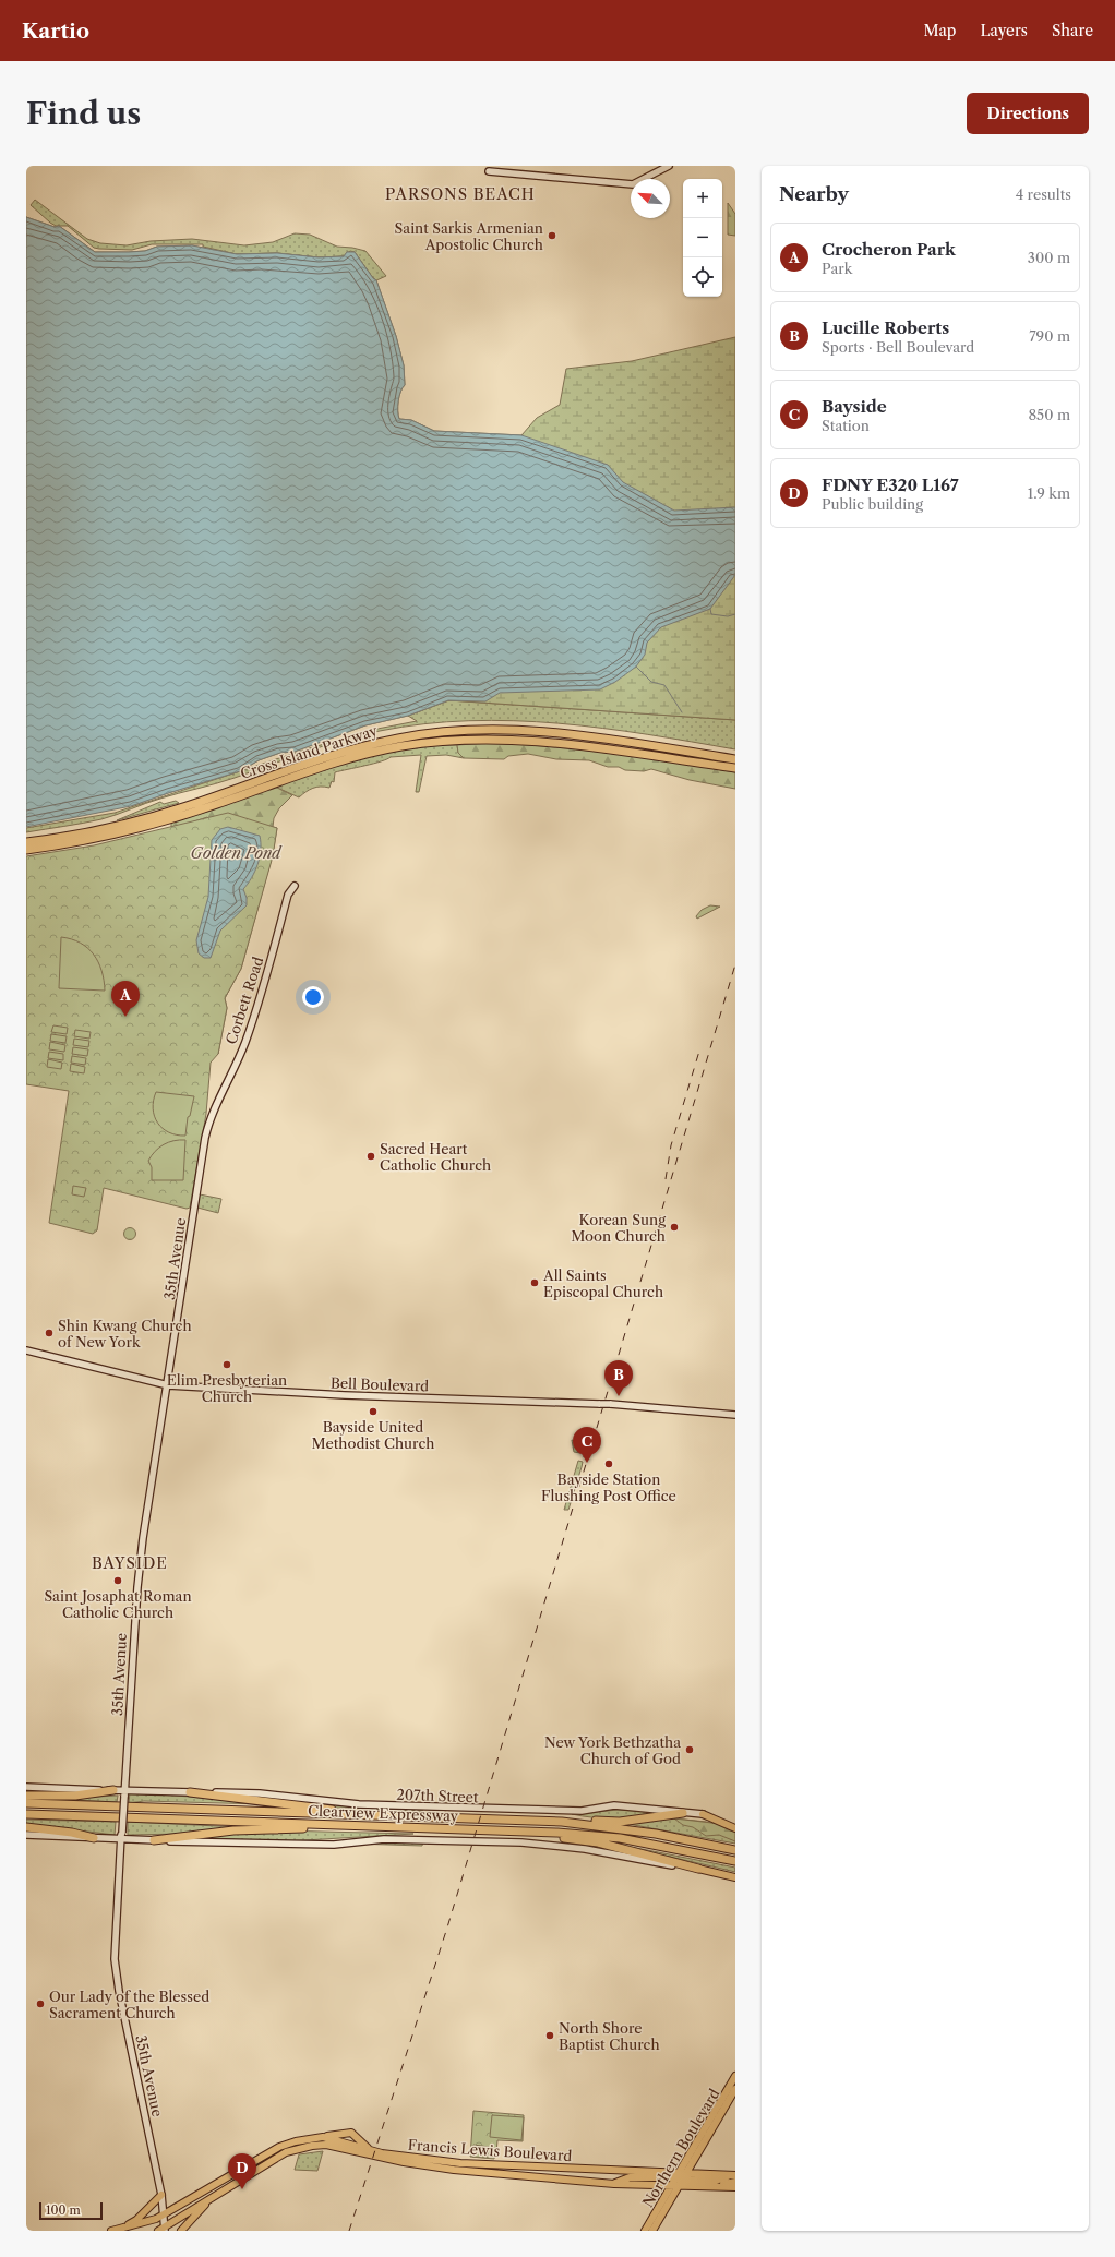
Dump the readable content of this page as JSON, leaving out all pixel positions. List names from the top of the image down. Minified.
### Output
{"streets":{"highway":["Cross Island Parkway","Clearview Expressway"],"main road":["Northern Boulevard","Francis Lewis Boulevard"],"street":["Corbett Road","35th Avenue","Bell Boulevard","207th Street"]},"crossings":[["Corbett Road","35th Avenue"],["35th Avenue","Bell Boulevard"],["35th Avenue","207th Street"],["35th Avenue","Francis Lewis Boulevard"],["Northern Boulevard","Francis Lewis Boulevard"]],"districts":["PARSONS BEACH","BAYSIDE"],"water":["Golden Pond"],"places":["Saint Sarkis Armenian Apostolic Church","Sacred Heart Catholic Church","Korean Sung Moon Church","All Saints Episcopal Church","Shin Kwang Church of New York","Elim Presbyterian Church","Bayside United Methodist Church","Bayside Station Flushing Post Office","Saint Josaphat Roman Catholic Church","New York Bethzatha Church of God","Our Lady of the Blessed Sacrament Church","North Shore Baptist Church"],"scale_bar":"100 m","north":"top left","page":{"header":"Kartio","nav":["Map","Layers","Share"],"buttons":"Directions","title":"Find us","heading":["Nearby","4 results"],"map_buttons":["+","−"],"list":[{"mark":"A","name":"Crocheron Park","note":"Park","value":"300 m"},{"mark":"B","name":"Lucille Roberts","note":"Sports · Bell Boulevard","value":"790 m"},{"mark":"C","name":"Bayside","note":"Station","value":"850 m"},{"mark":"D","name":"FDNY E320 L167","note":"Public building","value":"1.9 km"}],"pins":["A","B","C","D"],"scale":"100 m"}}
